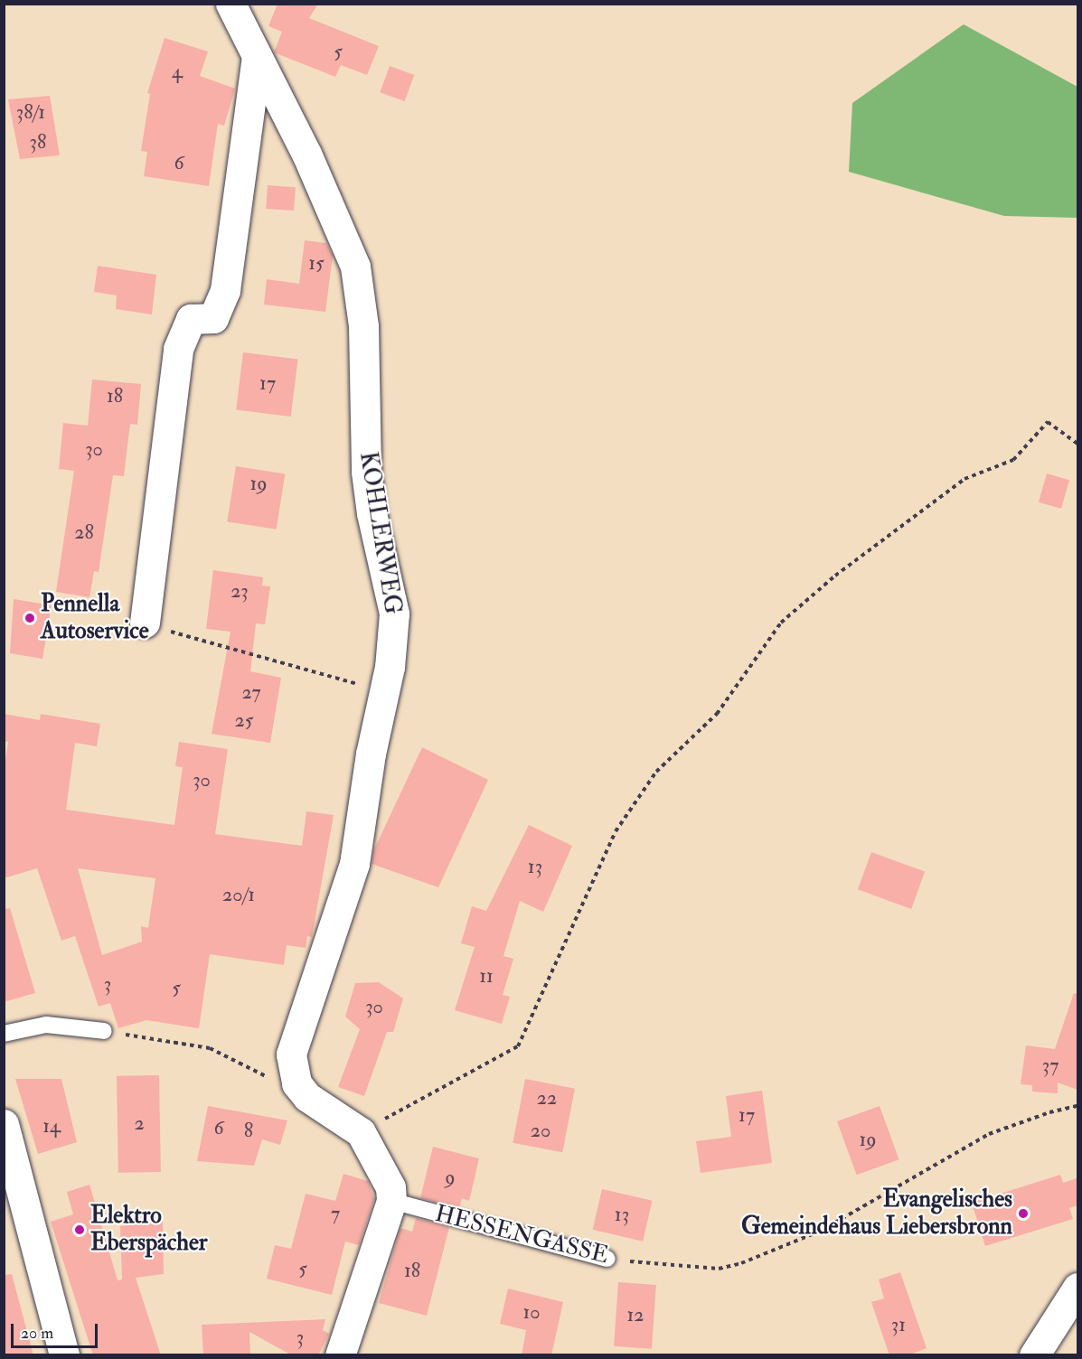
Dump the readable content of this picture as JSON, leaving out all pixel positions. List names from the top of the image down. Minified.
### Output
{"streets":{"street":["KOHLERWEG"],"lane":["HESSENGASSE"]},"places":["Pennella Autoservice","Evangelisches Gemeindehaus Liebersbronn","Elektro Eberspächer"],"house_numbers":["5","4","38/1","38","6","15","17","18","30","19","28","23","27","25","30","13","20/1","11","3","5","30","37","22","17","2","14","6","8","20","19","9","7","13","5","18","10","12","31","3"],"scale_bar":"20 m"}
